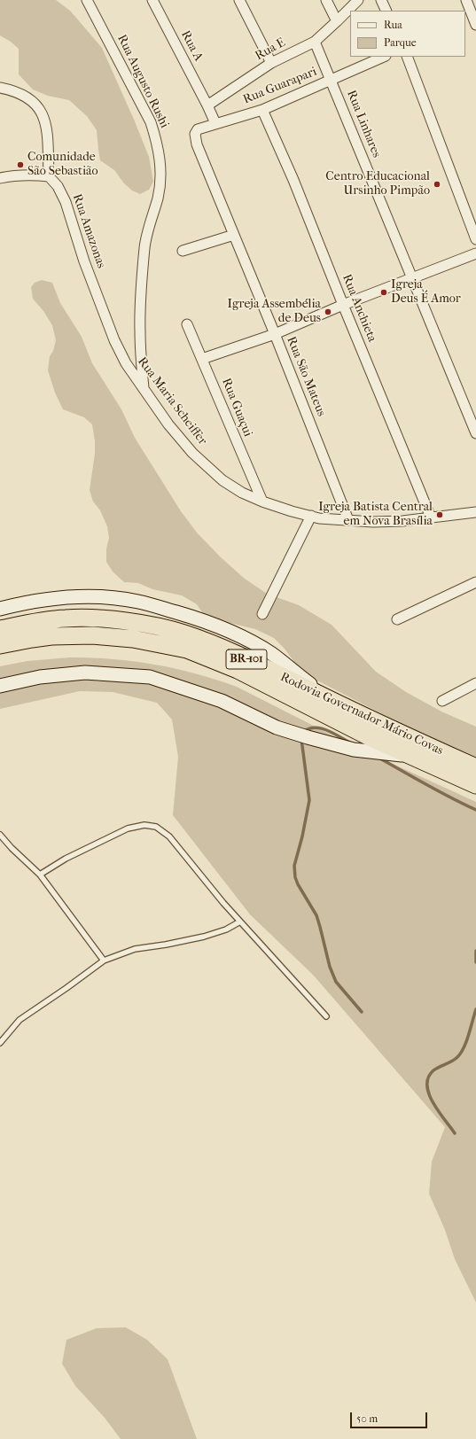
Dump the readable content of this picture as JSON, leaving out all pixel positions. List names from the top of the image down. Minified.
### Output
{"streets":{"highway":["BR-101","Rodovia Governador Mário Covas"],"street":["Rua A","Rua E","Rua Augusto Rushi","Rua Guarapari","Rua Linhares","Rua Amazonas","Rua Anchieta","Rua São Mateus","Rua Maria Scheiffer","Rua Guaçui"]},"crossings":[["Rua A","Rua E"],["Rua E","Rua Linhares"],["Rua Augusto Rushi","Rua Maria Scheiffer"],["Rua Guarapari","Rua Linhares"],["Rua Guarapari","Rua Anchieta"],["Rua Guarapari","Rua São Mateus"],["Rua Amazonas","Rua Maria Scheiffer"],["Rua Anchieta","Rua Maria Scheiffer"],["Rua São Mateus","Rua Maria Scheiffer"],["Rua Maria Scheiffer","Rua Guaçui"]],"places":["Comunidade São Sebastião","Centro Educacional Ursinho Pimpão","Igreja Deus É Amor","Igreja Assembélia de Deus","Igreja Batista Central em Nova Brasília"],"legend":["Rua","Parque"],"scale_bar":"50 m"}
